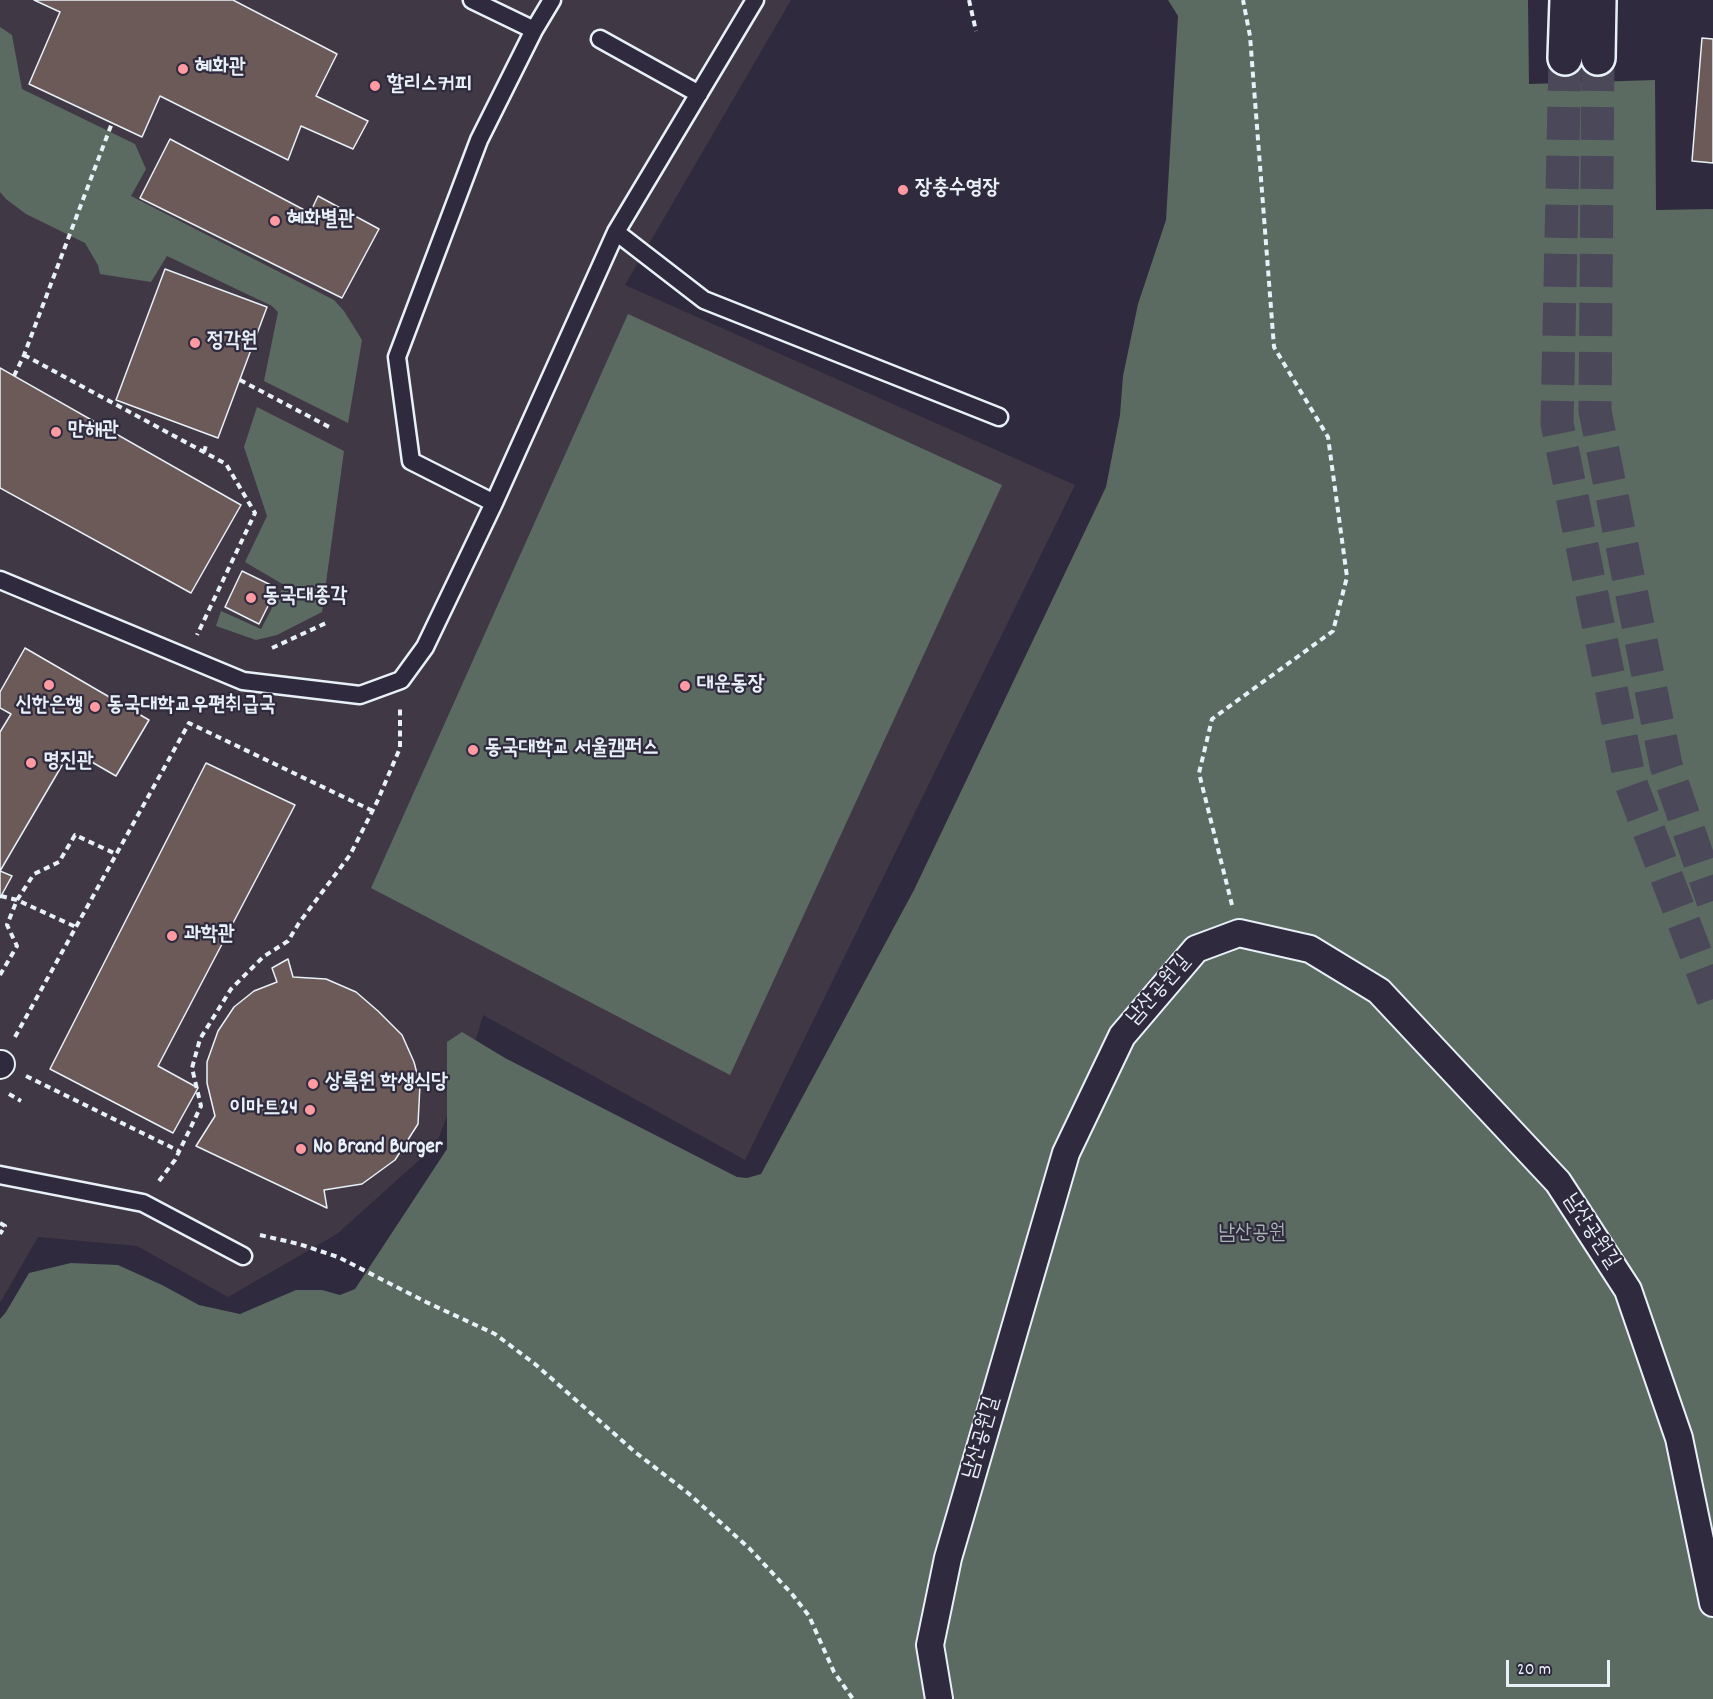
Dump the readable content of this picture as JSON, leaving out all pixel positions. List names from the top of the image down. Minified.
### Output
{"streets":{"street":["남산공원길"]},"parks":["남산공원"],"places":["혜화관","할리스커피","장충수영장","혜화별관","정각원","만해관","동국대종각","신한은행","대운동장","동국대학교우편취급국","동국대학교 서울캠퍼스","명진관","과학관","상록원 학생식당","이마트24","No Brand Burger"],"scale_bar":"20 m"}
